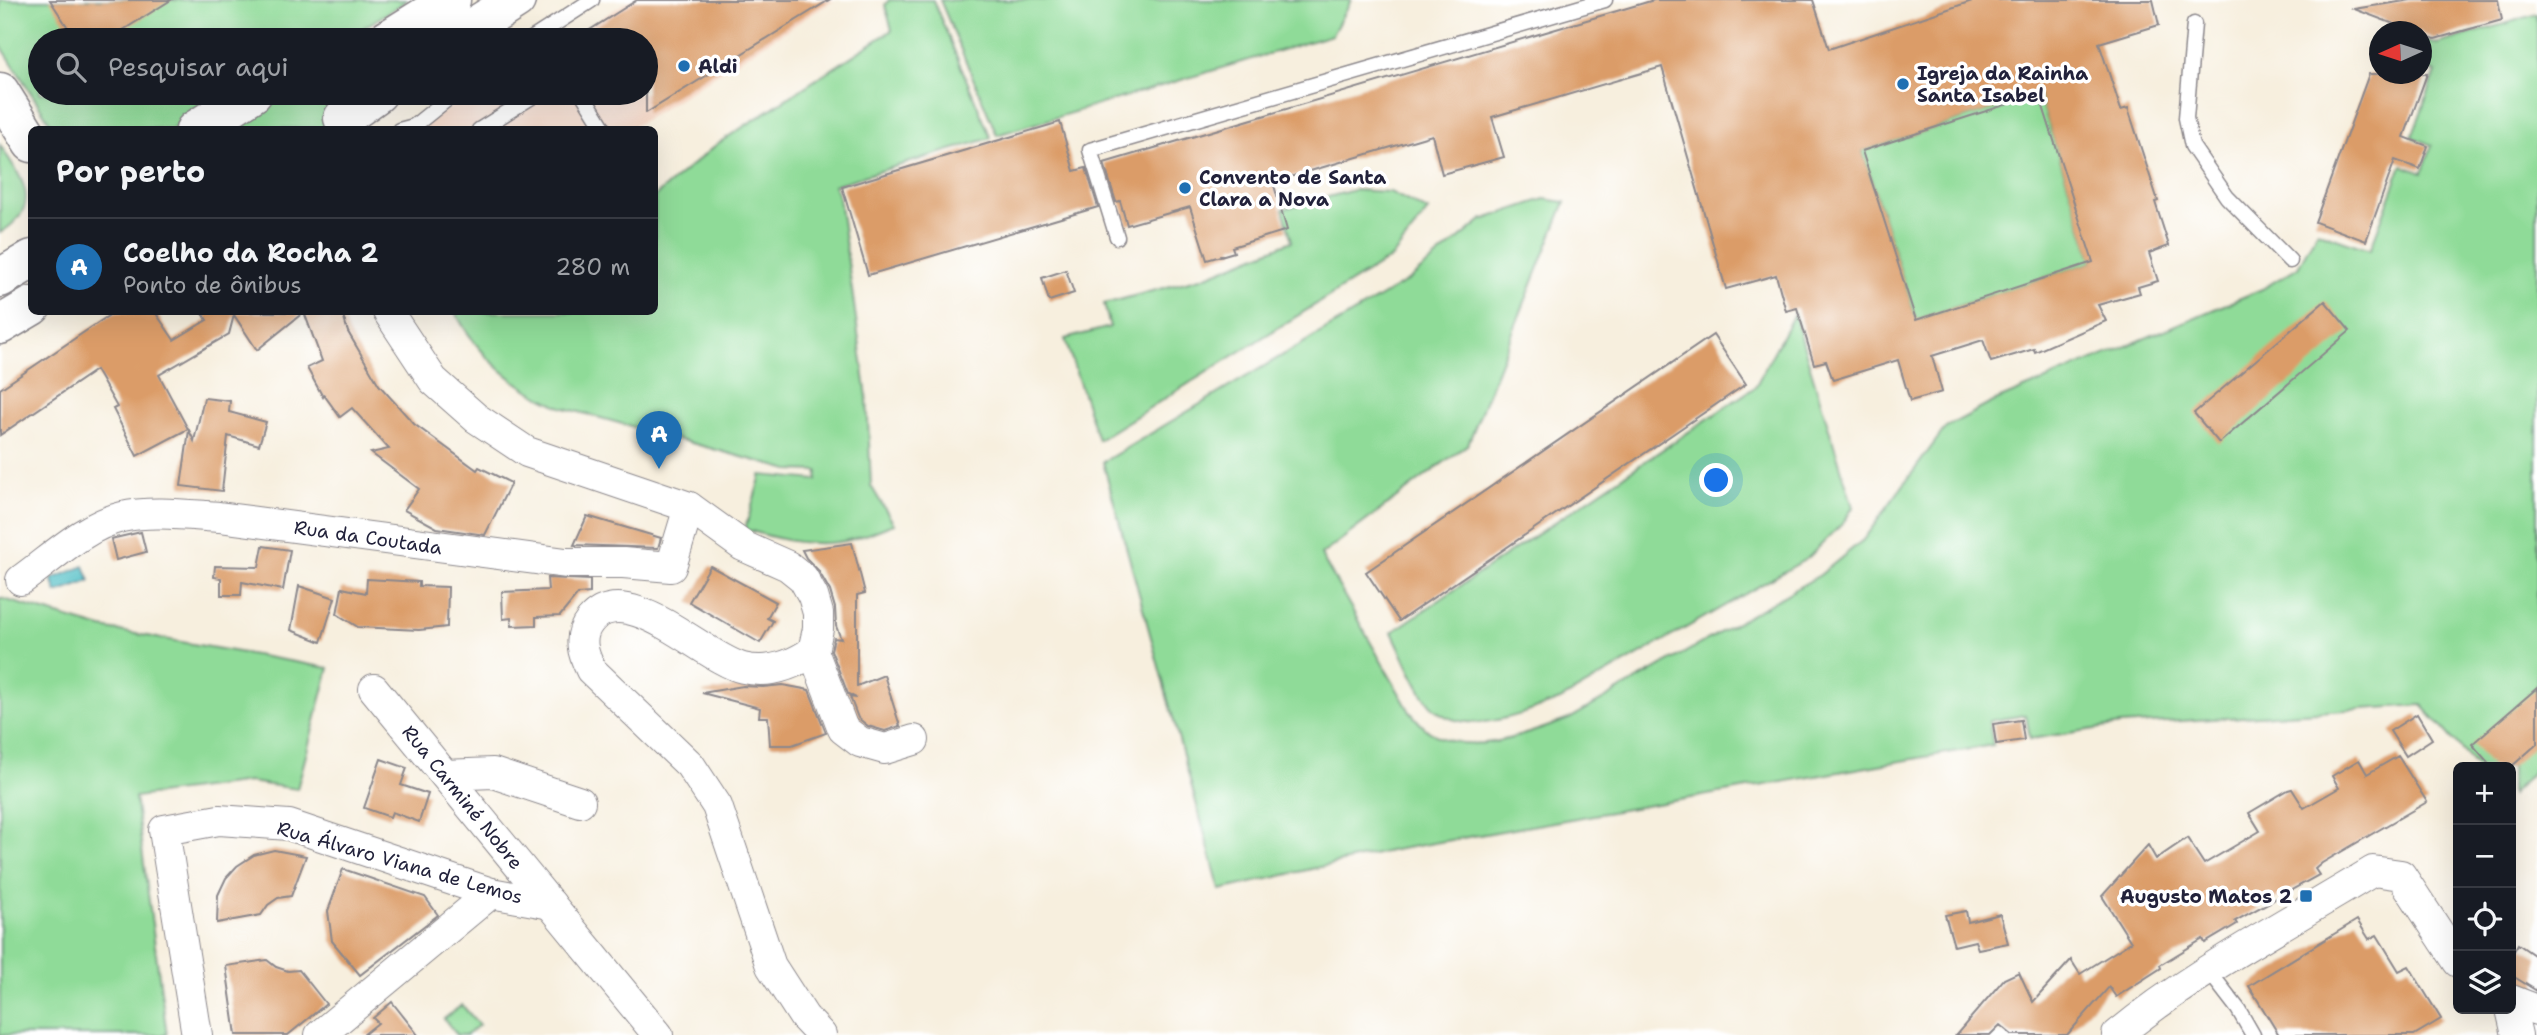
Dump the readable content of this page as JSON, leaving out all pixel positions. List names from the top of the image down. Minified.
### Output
{"streets":{"street":["Rua da Coutada","Rua Carminé Nobre","Rua Álvaro Viana de Lemos"]},"crossings":[["Rua Carminé Nobre","Rua Álvaro Viana de Lemos"]],"places":{"other":["Aldi","Igreja da Rainha Santa Isabel","Convento de Santa Clara a Nova"],"transit":["Augusto Matos 2"]},"north":"left","page":{"search":"Pesquisar aqui","heading":"Por perto","list":[{"mark":"A","name":"Coelho da Rocha 2","note":"Ponto de ônibus","value":"280 m"}],"pins":"A","map_buttons":["+","−"]}}
